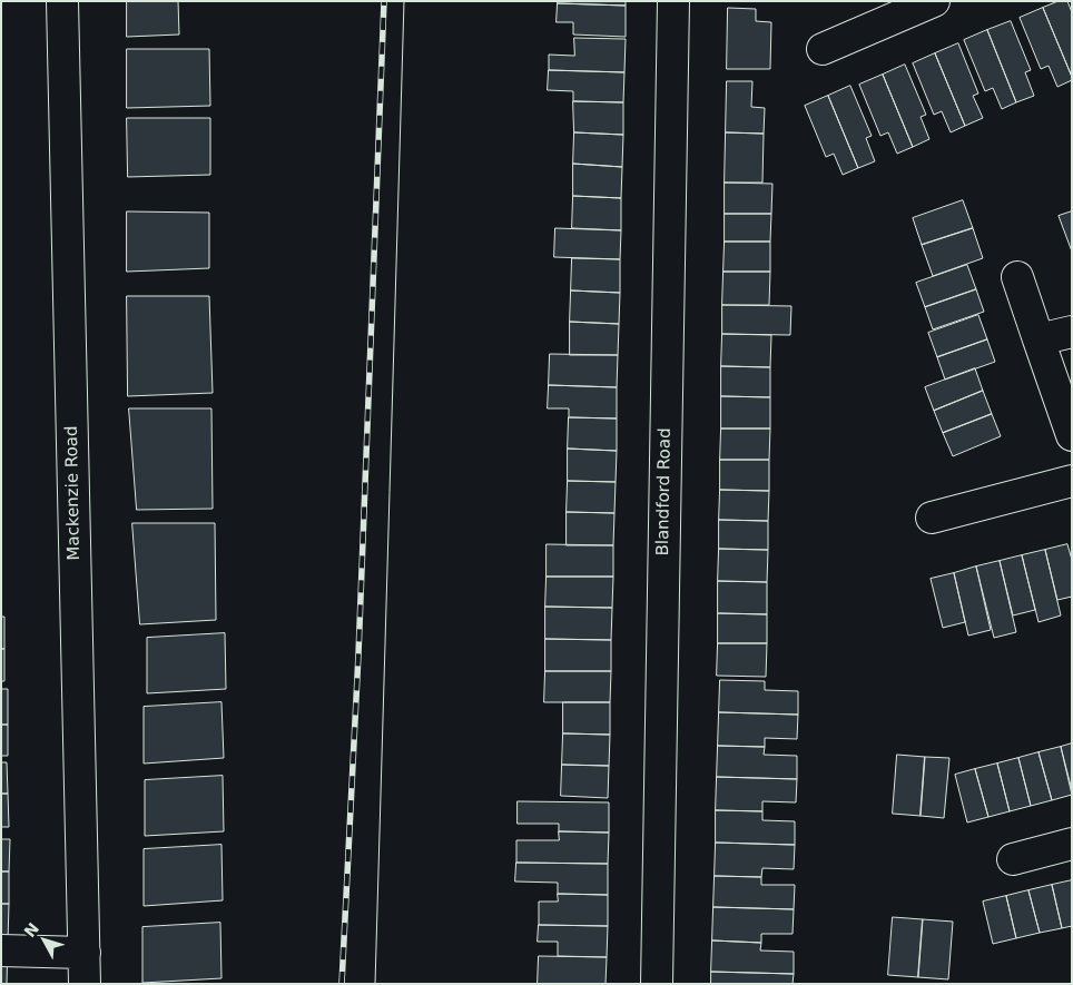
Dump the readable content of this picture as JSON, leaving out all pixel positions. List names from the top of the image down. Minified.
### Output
{"streets":{"street":["Blandford Road","Mackenzie Road"]},"north":"top left"}
